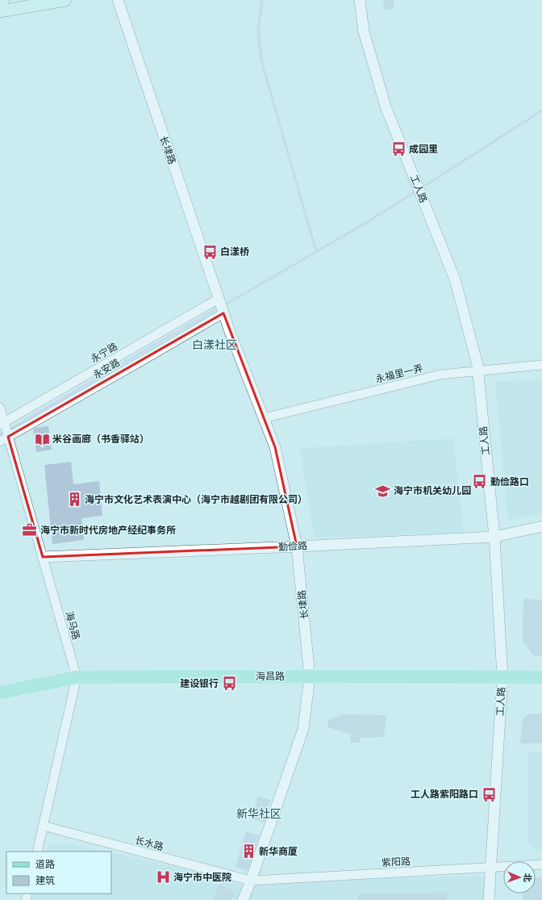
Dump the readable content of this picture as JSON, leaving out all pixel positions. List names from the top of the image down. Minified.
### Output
{"streets":{"main road":["海昌路"],"street":["长埭路","工人路","永宁路","永安路","永福里一弄","勤俭路","海马路","长水路","紫阳路"]},"crossings":[["长埭路","永宁路"],["长埭路","永安路"],["长埭路","永福里一弄"],["长埭路","勤俭路"],["长埭路","海昌路"],["长埭路","长水路"],["长埭路","紫阳路"],["工人路","永福里一弄"],["工人路","勤俭路"],["工人路","海昌路"],["工人路","紫阳路"],["永宁路","永安路"],["永宁路","海马路"],["永安路","海马路"],["勤俭路","海马路"],["海马路","海昌路"],["海马路","长水路"],["长水路","紫阳路"]],"districts":["白漾社区","新华社区"],"places":{"bus stop":["成园里","白漾桥","勤俭路口","建设银行","工人路紫阳路口"],"library":["米谷画廊（书香驿站）"],"school or university":["海宁市机关幼儿园"],"building":["海宁市文化艺术表演中心（海宁市越剧团有限公司）","新华商厦"],"office":["海宁市新时代房地产经纪事务所"],"hospital":["海宁市中医院"]},"legend":["道路","建筑"],"north":"right"}
